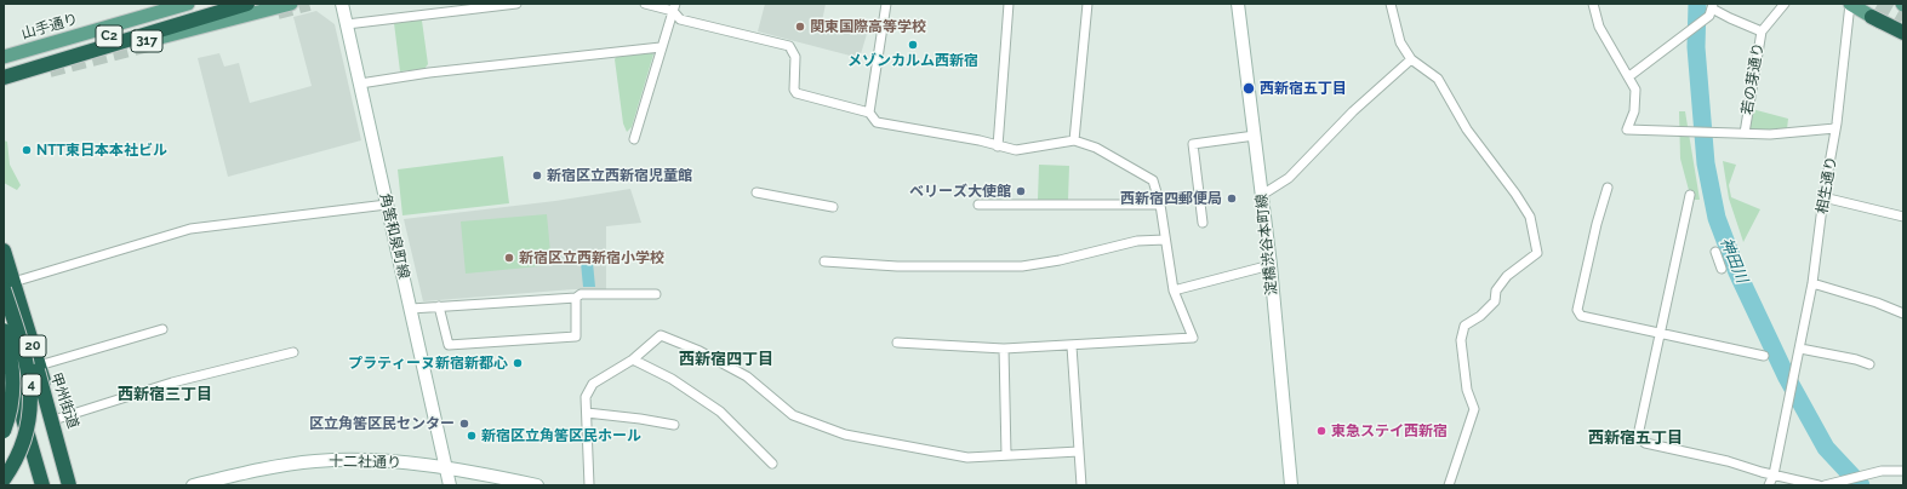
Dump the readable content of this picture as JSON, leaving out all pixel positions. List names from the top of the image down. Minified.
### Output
{"streets":{"highway":["C2","20","4","甲州街道"],"main road":["山手通り","317","角筈和泉町線","淀橋渋谷本町線","十二社通り"],"street":["若の芽通り","相生通り"]},"crossings":[["C2","317"],["角筈和泉町線","十二社通り"],["20","4"],["20","甲州街道"],["4","甲州街道"]],"districts":["西新宿四丁目","西新宿三丁目","西新宿五丁目"],"water":["神田川"],"places":["関東国際高等学校","メゾンカルム西新宿","西新宿五丁目","NTT東日本本社ビル","新宿区立西新宿児童館","ベリーズ大使館","西新宿四郵便局","新宿区立西新宿小学校","プラティーヌ新宿新都心","区立角筈区民センター","東急ステイ西新宿","新宿区立角筈区民ホール"]}
